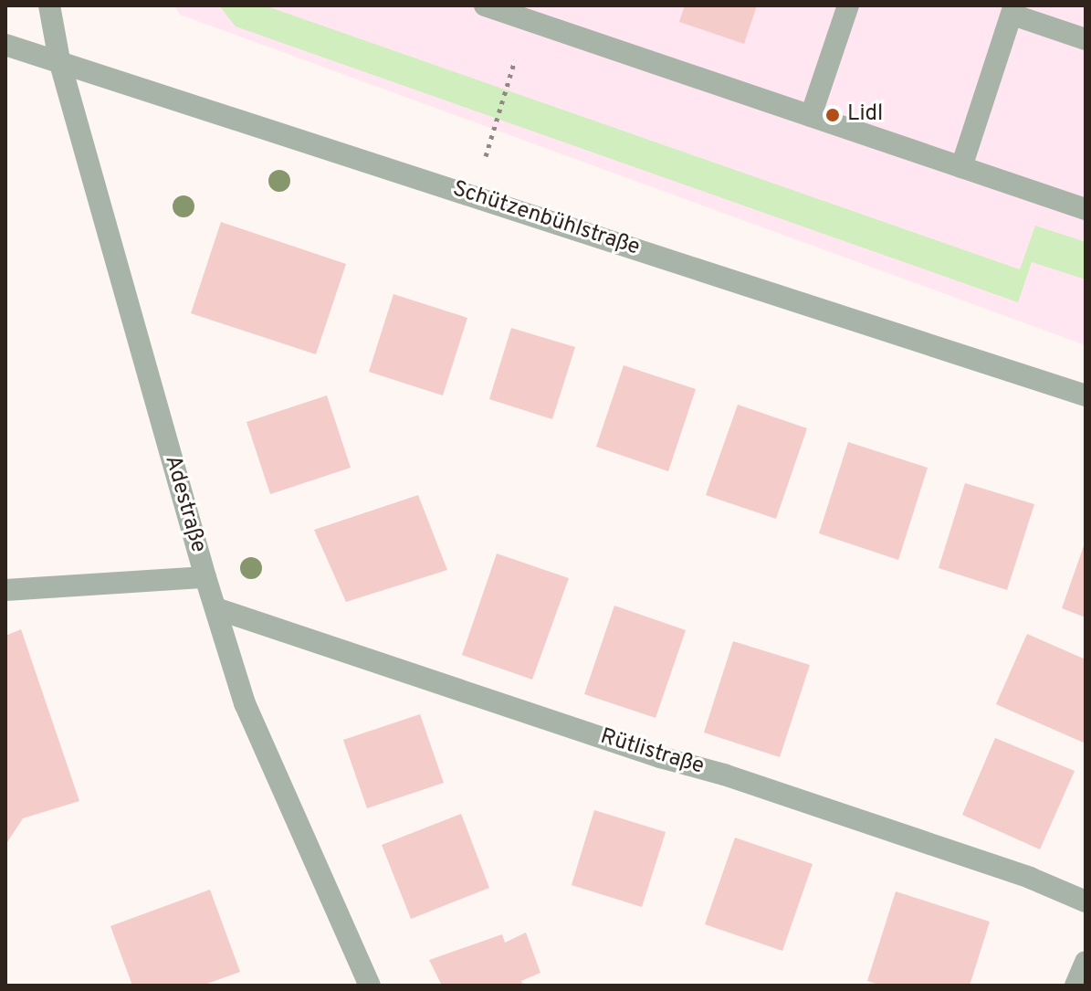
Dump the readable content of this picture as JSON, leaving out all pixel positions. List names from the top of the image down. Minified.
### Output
{"streets":{"street":["Schützenbühlstraße","Adestraße","Rütlistraße"]},"crossings":[["Schützenbühlstraße","Adestraße"],["Adestraße","Rütlistraße"]],"places":["Lidl"]}
